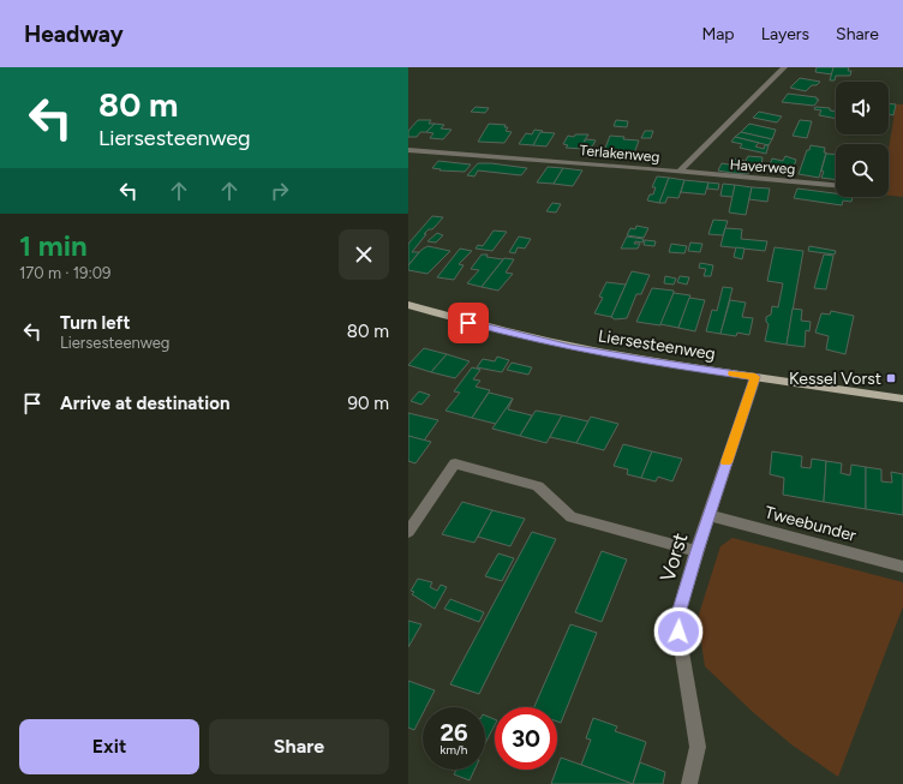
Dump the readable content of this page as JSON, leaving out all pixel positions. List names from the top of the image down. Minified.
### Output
{"streets":{"main road":["Liersesteenweg"],"street":["Terlakenweg","Haverweg","Tweebunder","Vorst"]},"crossings":[["Terlakenweg","Haverweg"],["Liersesteenweg","Vorst"],["Tweebunder","Vorst"]],"places":{"transit":["Kessel Vorst"]},"page":{"header":"Headway","nav":["Map","Layers","Share"],"turn":["80 m","Liersesteenweg"],"heading":["1 min","170 m · 19:09"],"list":[{"name":"Turn left","note":"Liersesteenweg","value":"80 m"},{"name":"Arrive at destination","value":"90 m"}],"speed":"26 km/h","limit":"30","buttons":["Exit","Share"]}}
